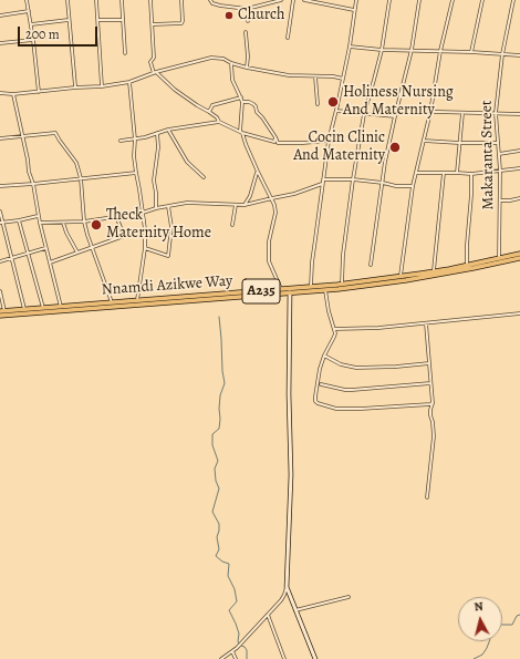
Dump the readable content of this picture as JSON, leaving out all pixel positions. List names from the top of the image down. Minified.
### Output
{"streets":{"highway":["Nnamdi Azikwe Way","A235"],"street":["Makaranta Street"]},"crossings":[["Makaranta Street","Nnamdi Azikwe Way"]],"places":["Church","Holiness Nursing And Maternity","Cocin Clinic And Maternity","Theck Maternity Home"],"scale_bar":"200 m","north":"top"}
